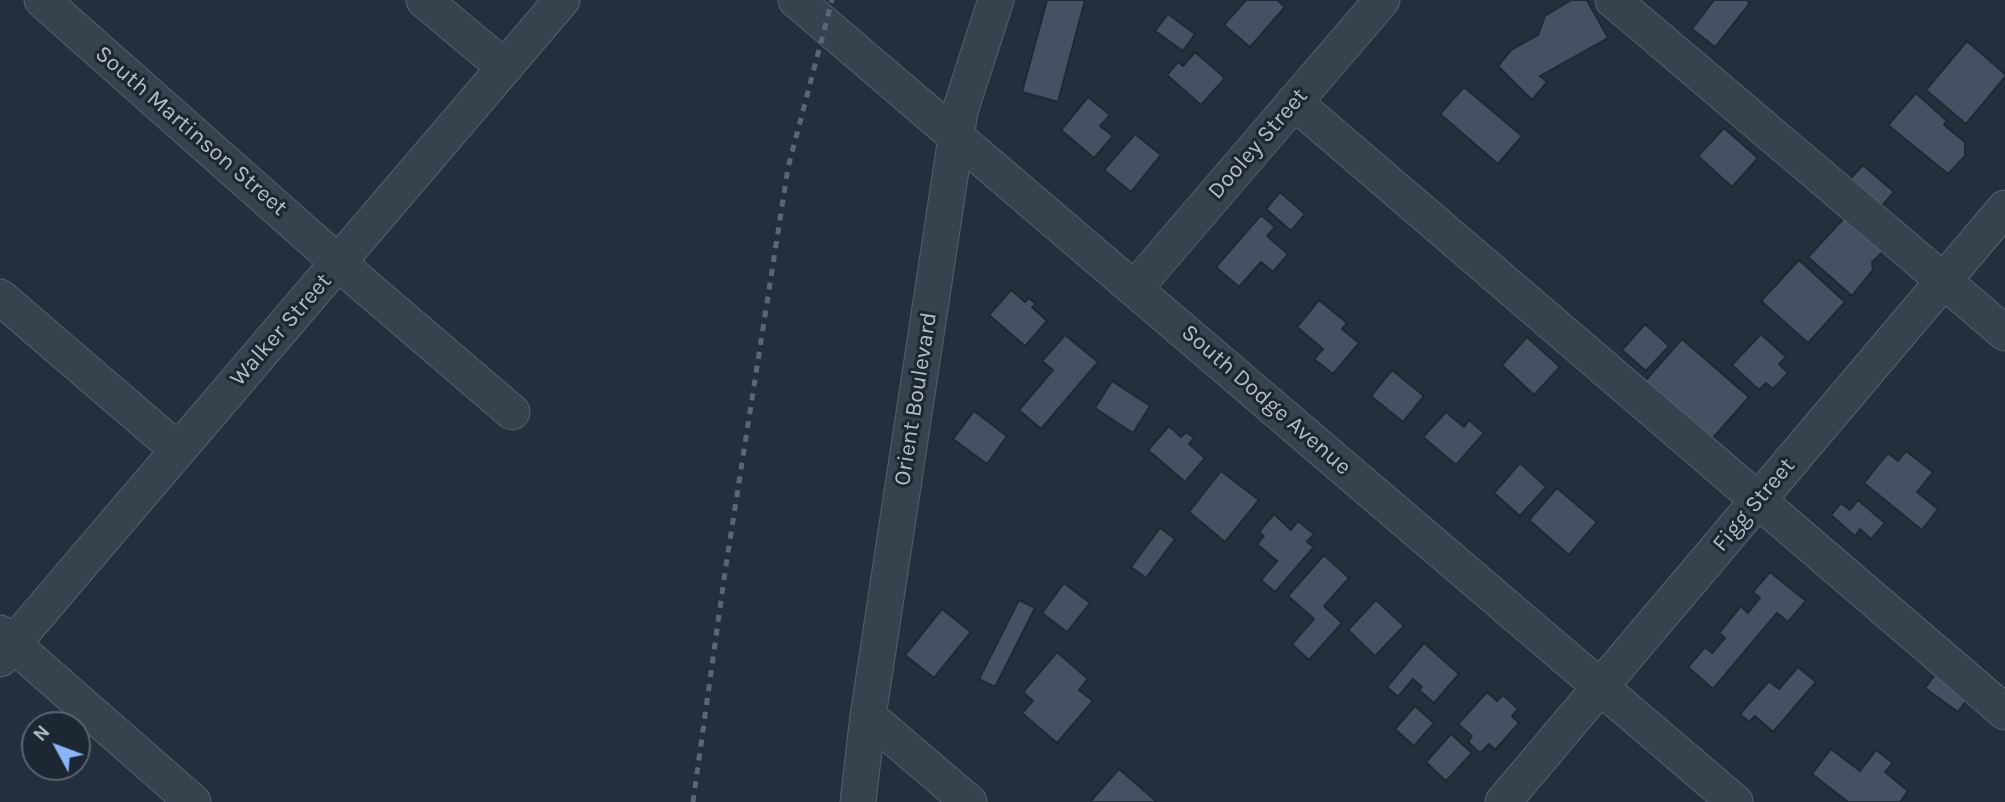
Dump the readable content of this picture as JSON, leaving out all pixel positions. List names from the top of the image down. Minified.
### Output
{"streets":{"street":["South Martinson Street","Dooley Street","Walker Street","Orient Boulevard","South Dodge Avenue","Figg Street"]},"crossings":[["South Martinson Street","Walker Street"],["Dooley Street","South Dodge Avenue"],["Orient Boulevard","South Dodge Avenue"],["South Dodge Avenue","Figg Street"]],"north":"top left"}
